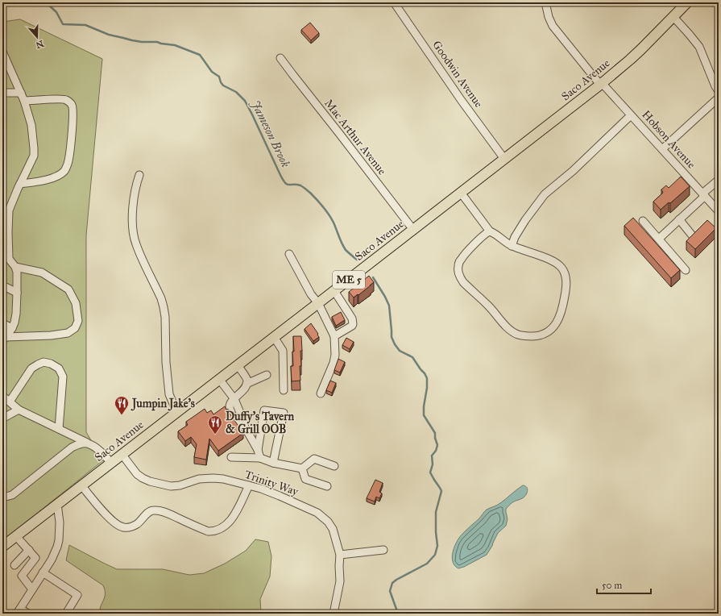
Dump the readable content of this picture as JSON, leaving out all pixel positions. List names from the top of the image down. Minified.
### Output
{"streets":{"main road":["Saco Avenue","ME 5"],"street":["Goodwin Avenue","Mac Arthur Avenue","Hobson Avenue","Trinity Way"]},"crossings":[["Goodwin Avenue","Saco Avenue"],["Saco Avenue","Mac Arthur Avenue"],["Saco Avenue","Hobson Avenue"],["Saco Avenue","Trinity Way"]],"water":["Jameson Brook"],"places":{"restaurant":["Jumpin Jake's","Duffy's Tavern & Grill OOB"]},"scale_bar":"50 m","north":"bottom"}
